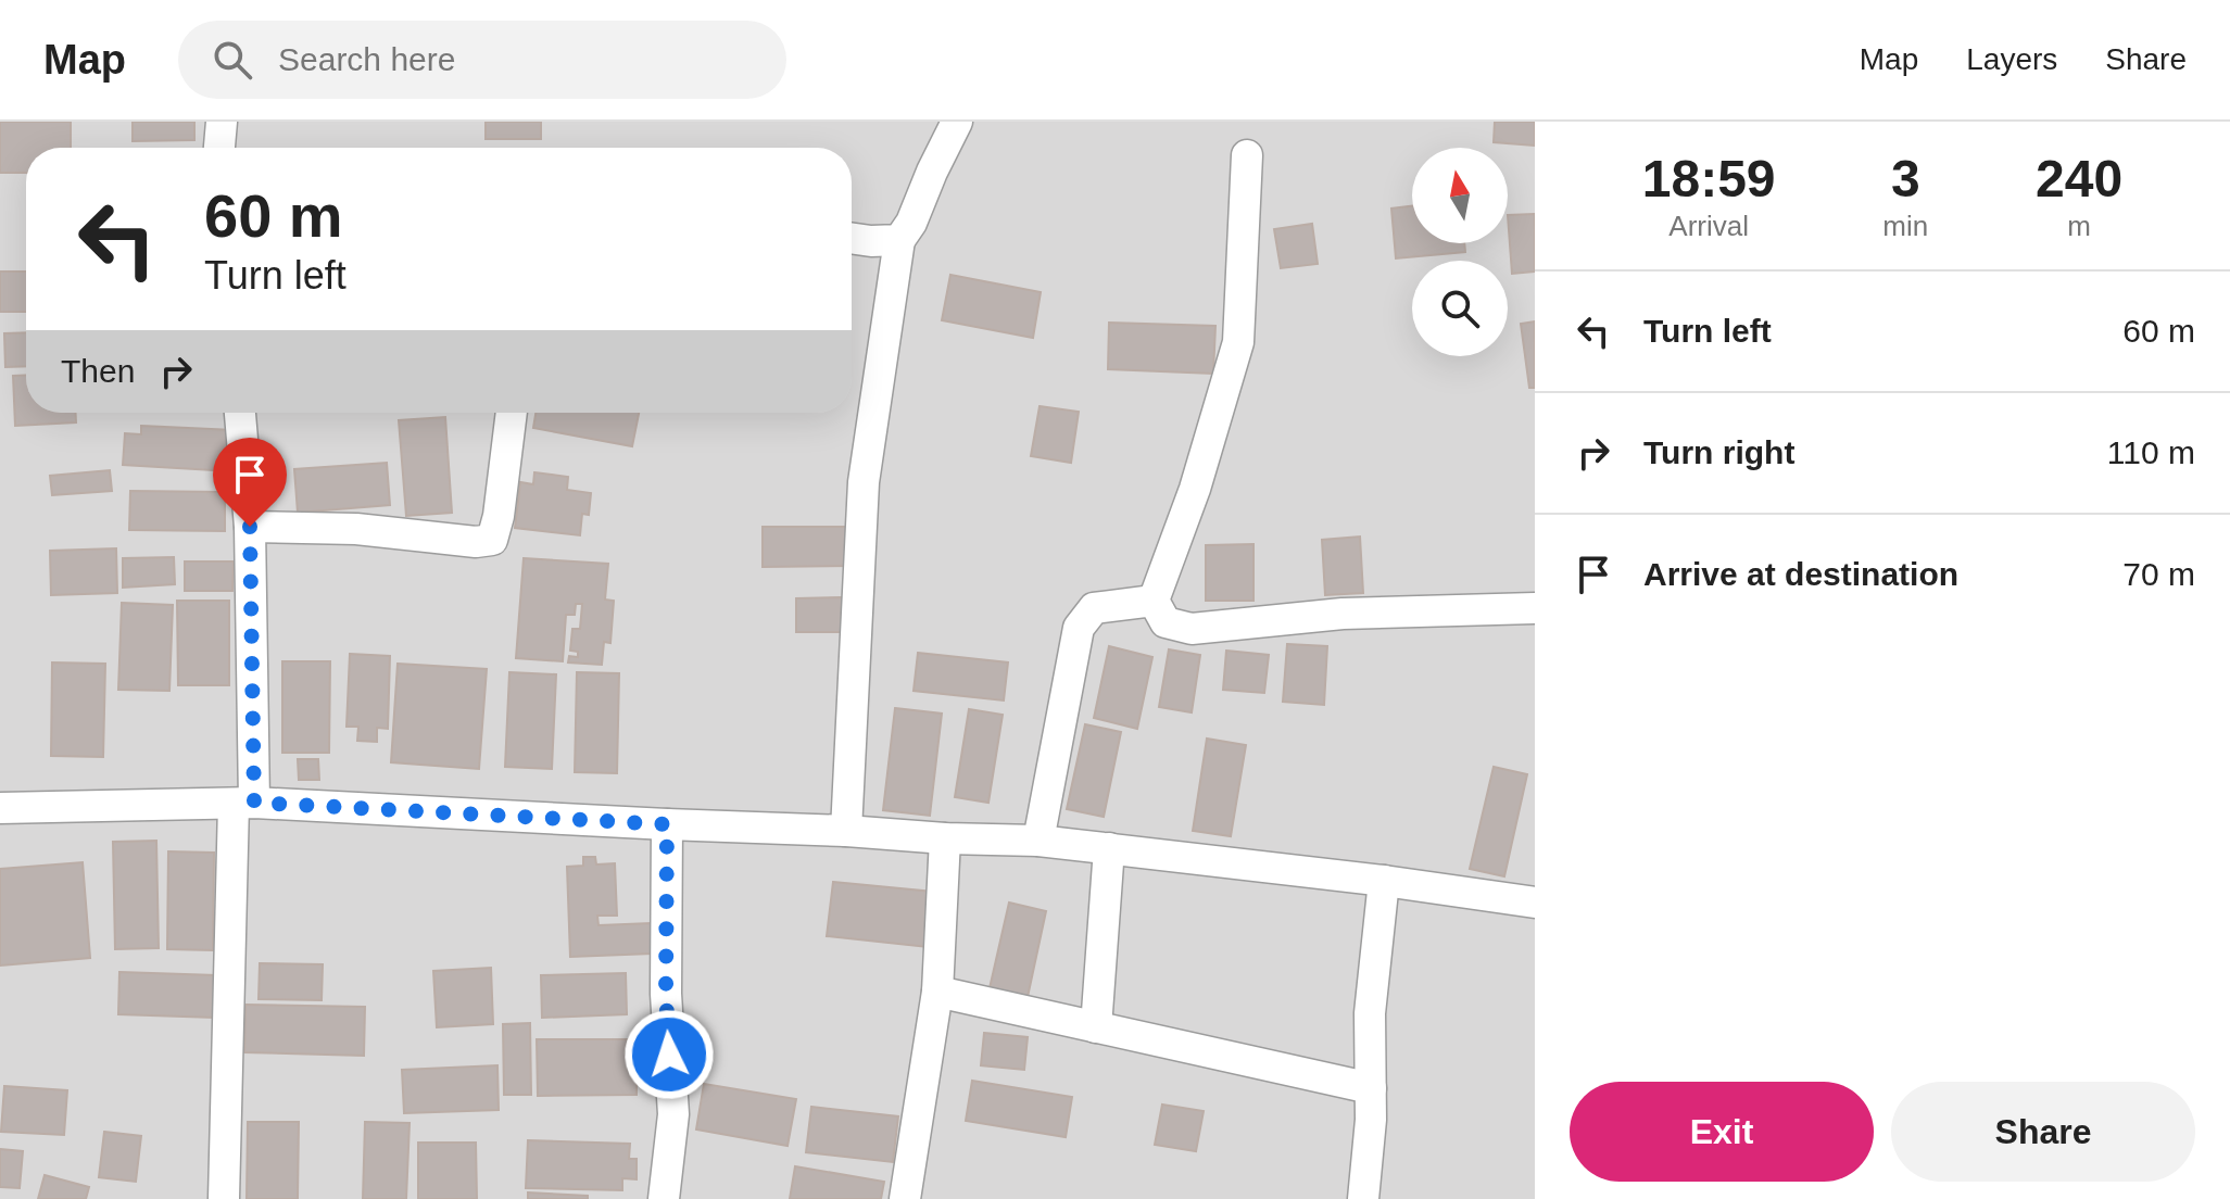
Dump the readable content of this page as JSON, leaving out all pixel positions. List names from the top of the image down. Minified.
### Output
{"north":"top","page":{"header":"Map","search":"Search here","nav":["Map","Layers","Share"],"eta":["18:59","Arrival","3","min","240","m"],"turn":["60 m","Turn left"],"list":[{"name":"Turn left","value":"60 m"},{"name":"Turn right","value":"110 m"},{"name":"Arrive at destination","value":"70 m"}],"then":"Then","buttons":["Exit","Share"]}}
